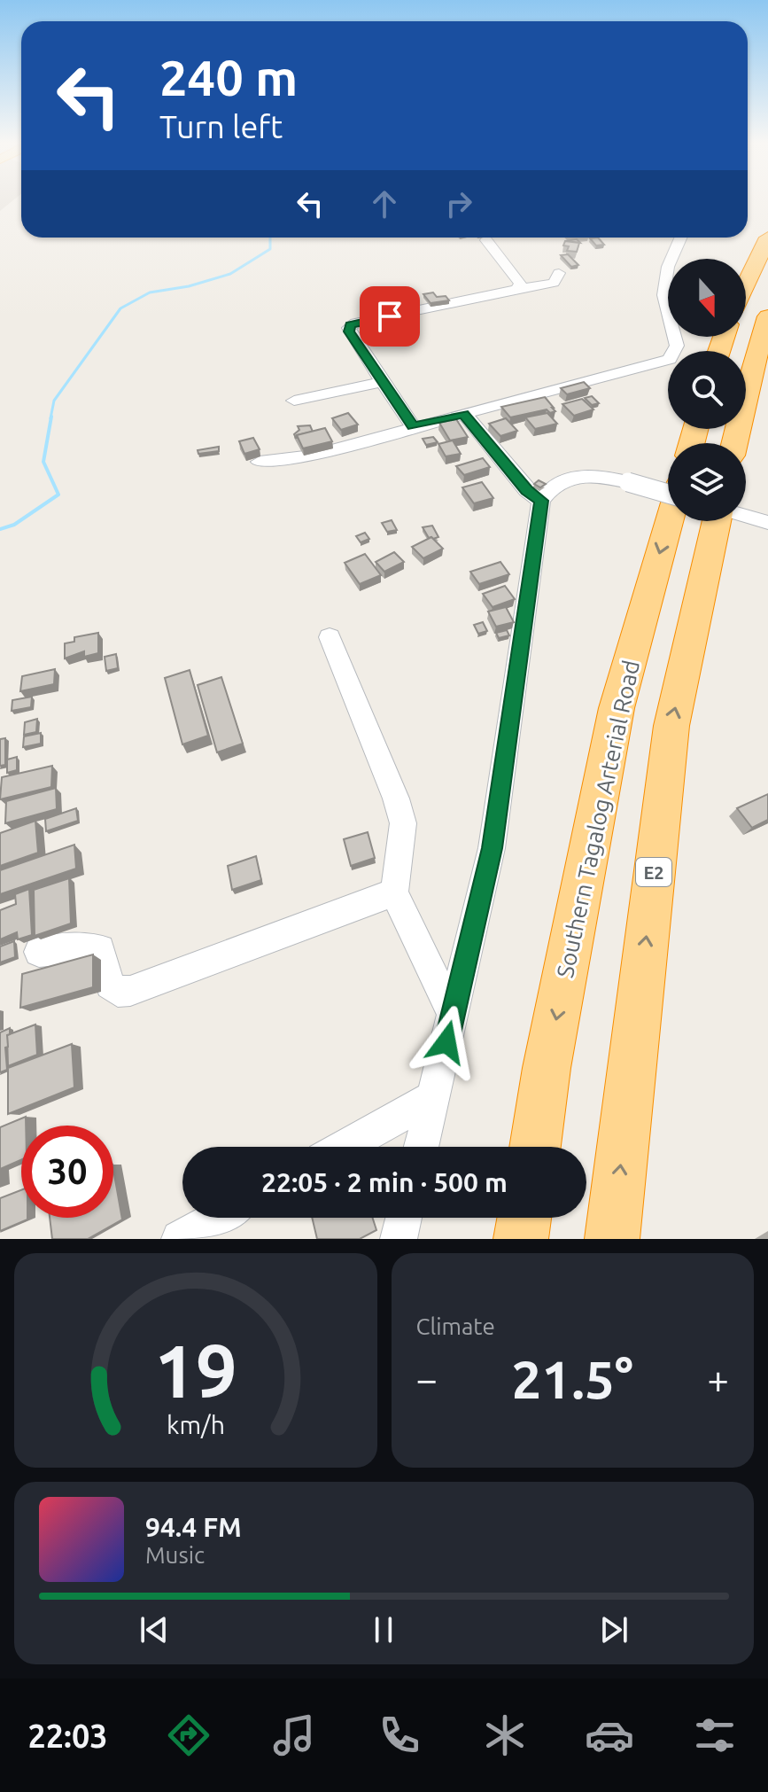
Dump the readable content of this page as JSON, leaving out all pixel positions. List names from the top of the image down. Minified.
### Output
{"streets":{"highway":["Southern Tagalog Arterial Road","E2"]},"north":"bottom","page":{"turn":["240 m","Turn left"],"limit":"30","trip":"22:05 · 2 min · 500 m","tile":"Climate","heat":["−","21.5°","+"],"song":["94.4 FM","Music"],"tabs":"22:03","gauge":["19","km/h"]}}
